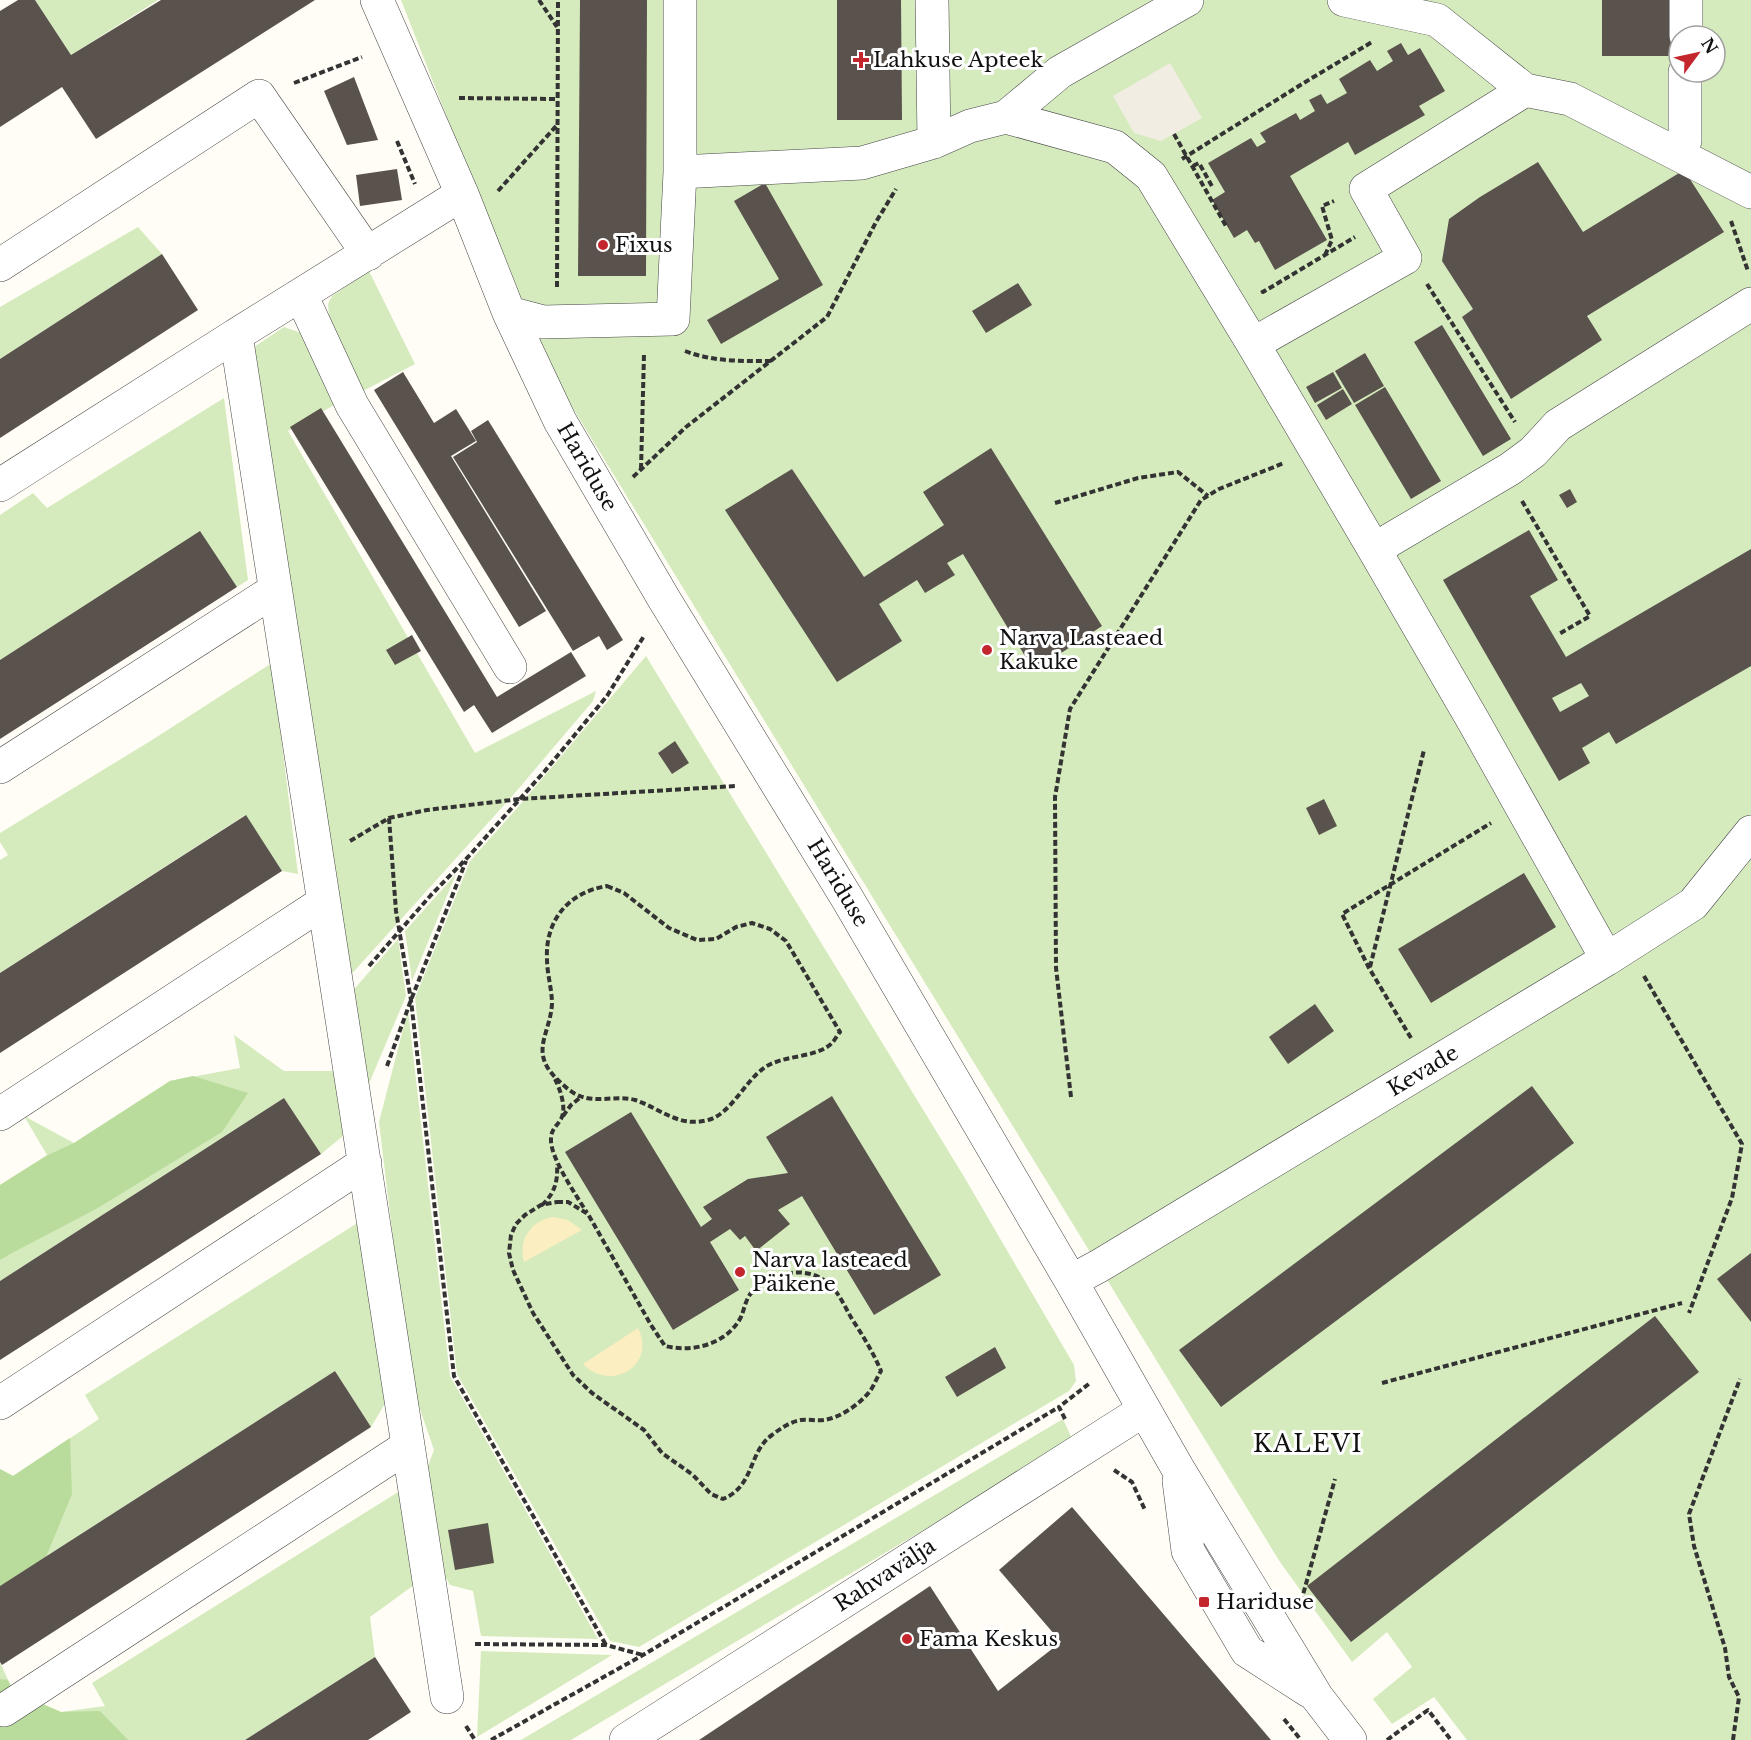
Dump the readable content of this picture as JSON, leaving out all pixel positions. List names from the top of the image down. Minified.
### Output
{"streets":{"street":["Hariduse","Kevade","Rahvavälja"]},"crossings":[["Hariduse","Kevade"],["Hariduse","Rahvavälja"]],"districts":["KALEVI"],"places":{"health":["Lahkuse Apteek"],"other":["Fixus","Narva Lasteaed Kakuke","Narva lasteaed Päikene","Fama Keskus"],"transit":["Hariduse"]},"north":"top right"}
